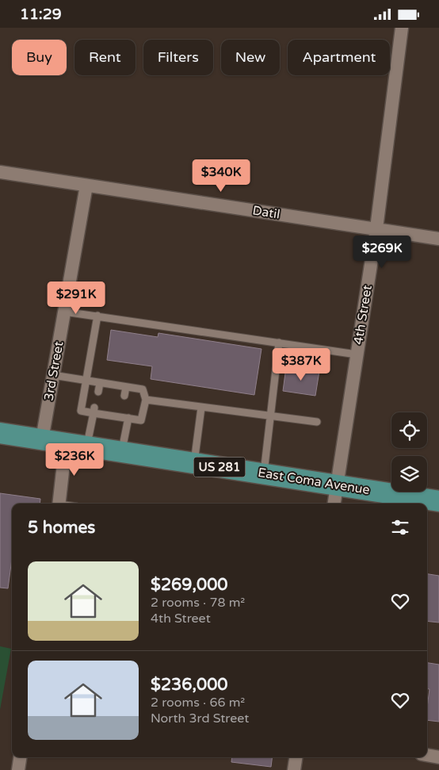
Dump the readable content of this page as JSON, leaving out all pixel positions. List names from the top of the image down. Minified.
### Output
{"streets":{"main road":["US 281","East Coma Avenue"],"street":["Datil","4th Street","3rd Street"]},"crossings":[["Datil","4th Street"],["Datil","3rd Street"],["4th Street","East Coma Avenue"],["3rd Street","East Coma Avenue"]],"page":{"status":"11:29","chip":["Buy","Rent","Filters","New","Apartment"],"price":["$340K","$269K","$291K","$387K","$236K"],"heading":"5 homes","list":[{"name":"$269,000","note":"2 rooms · 78 m² · 4th Street"},{"name":"$236,000","note":"2 rooms · 66 m² · North 3rd Street"}]}}
